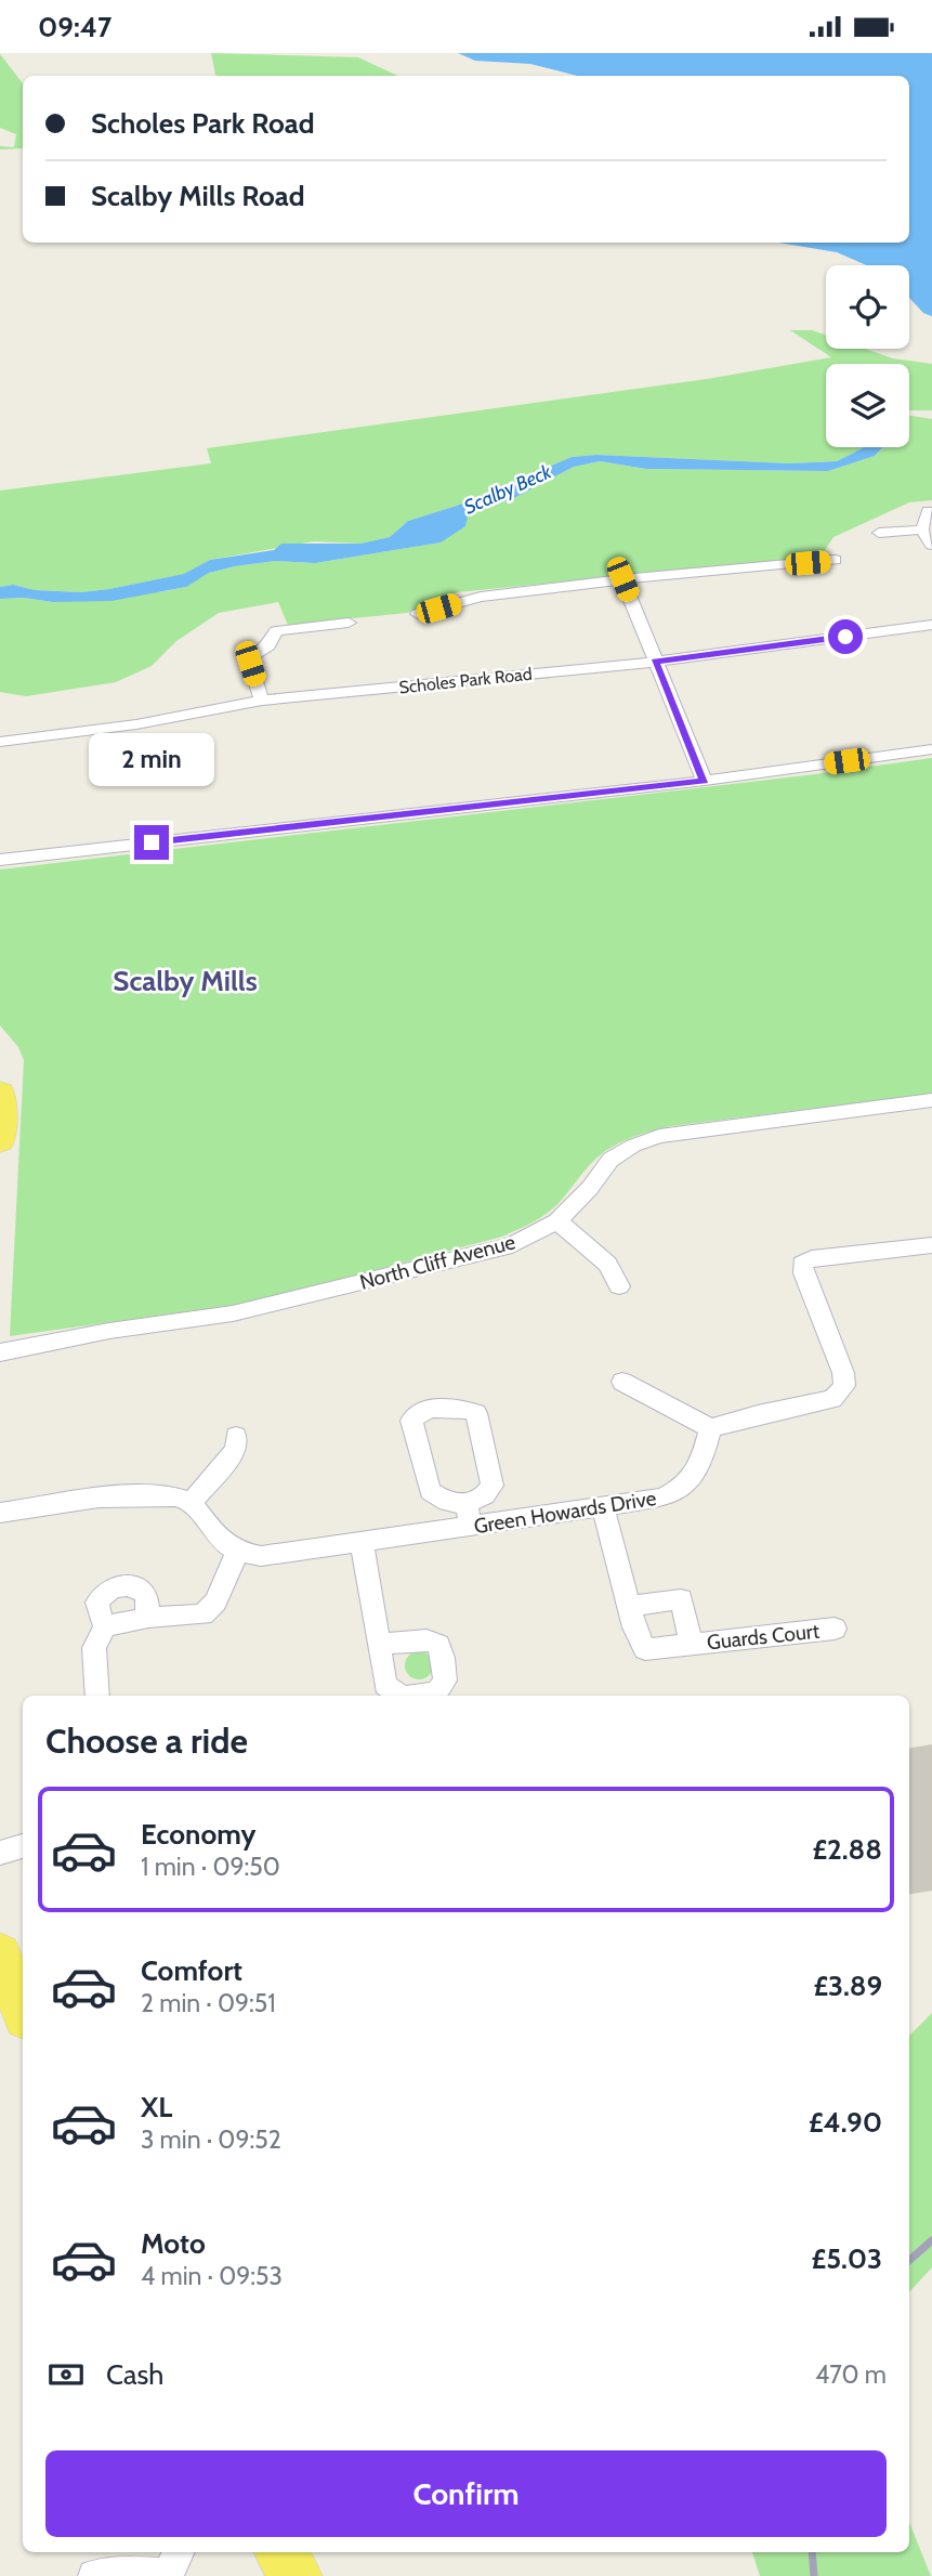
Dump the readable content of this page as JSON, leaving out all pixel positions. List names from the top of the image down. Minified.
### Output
{"streets":{"street":["Scholes Park Road","North Cliff Avenue","Green Howards Drive","Guards Court"]},"crossings":[["Green Howards Drive","Guards Court"]],"districts":["Scalby Mills"],"water":["Scalby Beck"],"page":{"status":"09:47","banner":["Scholes Park Road","Scalby Mills Road"],"bubble":"2 min","heading":"Choose a ride","list":[{"name":"Economy","note":"1 min · 09:50","value":"£2.88"},{"name":"Comfort","note":"2 min · 09:51","value":"£3.89"},{"name":"XL","note":"3 min · 09:52","value":"£4.90"},{"name":"Moto","note":"4 min · 09:53","value":"£5.03"}],"pay":["Cash","470 m"],"buttons":"Confirm"}}
